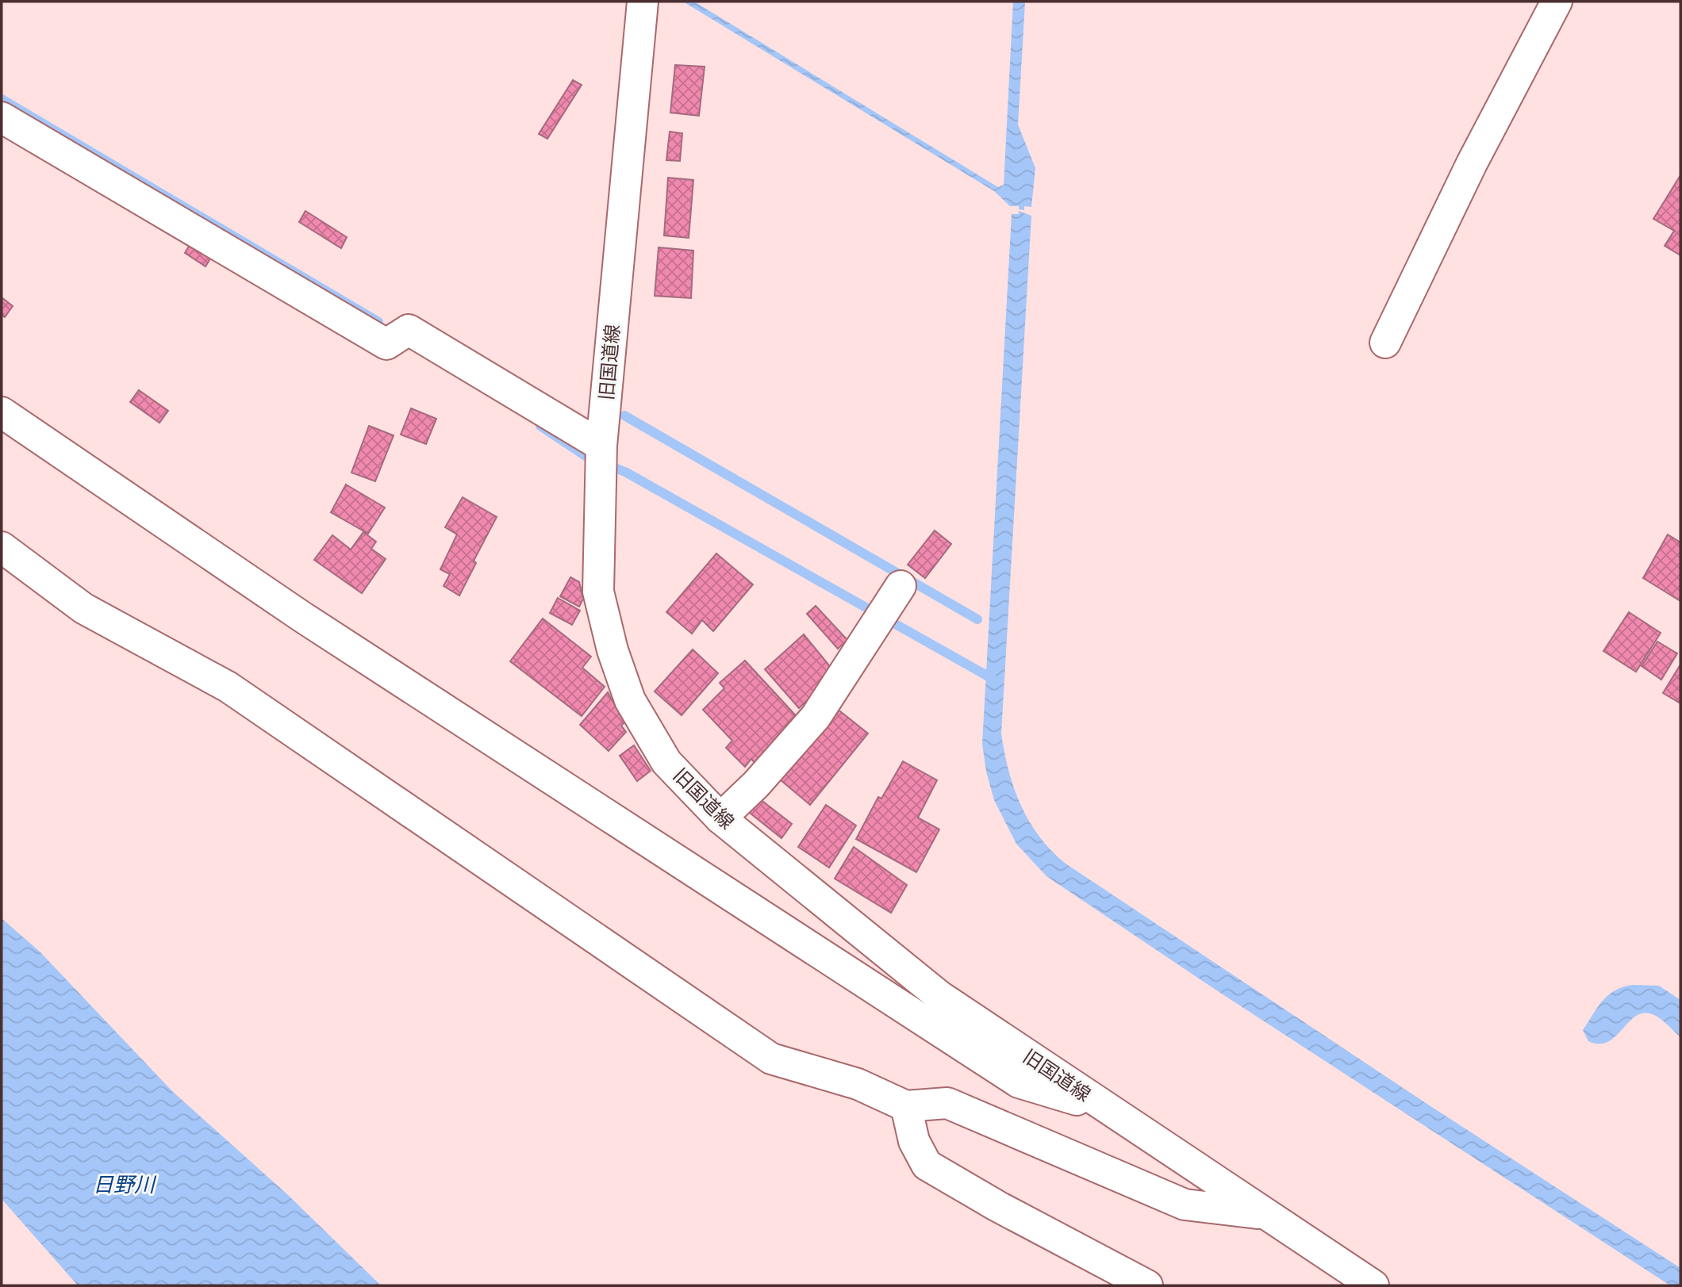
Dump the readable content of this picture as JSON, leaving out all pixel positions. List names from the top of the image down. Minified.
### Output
{"streets":{"street":["旧国道線"]},"water":["日野川"]}
